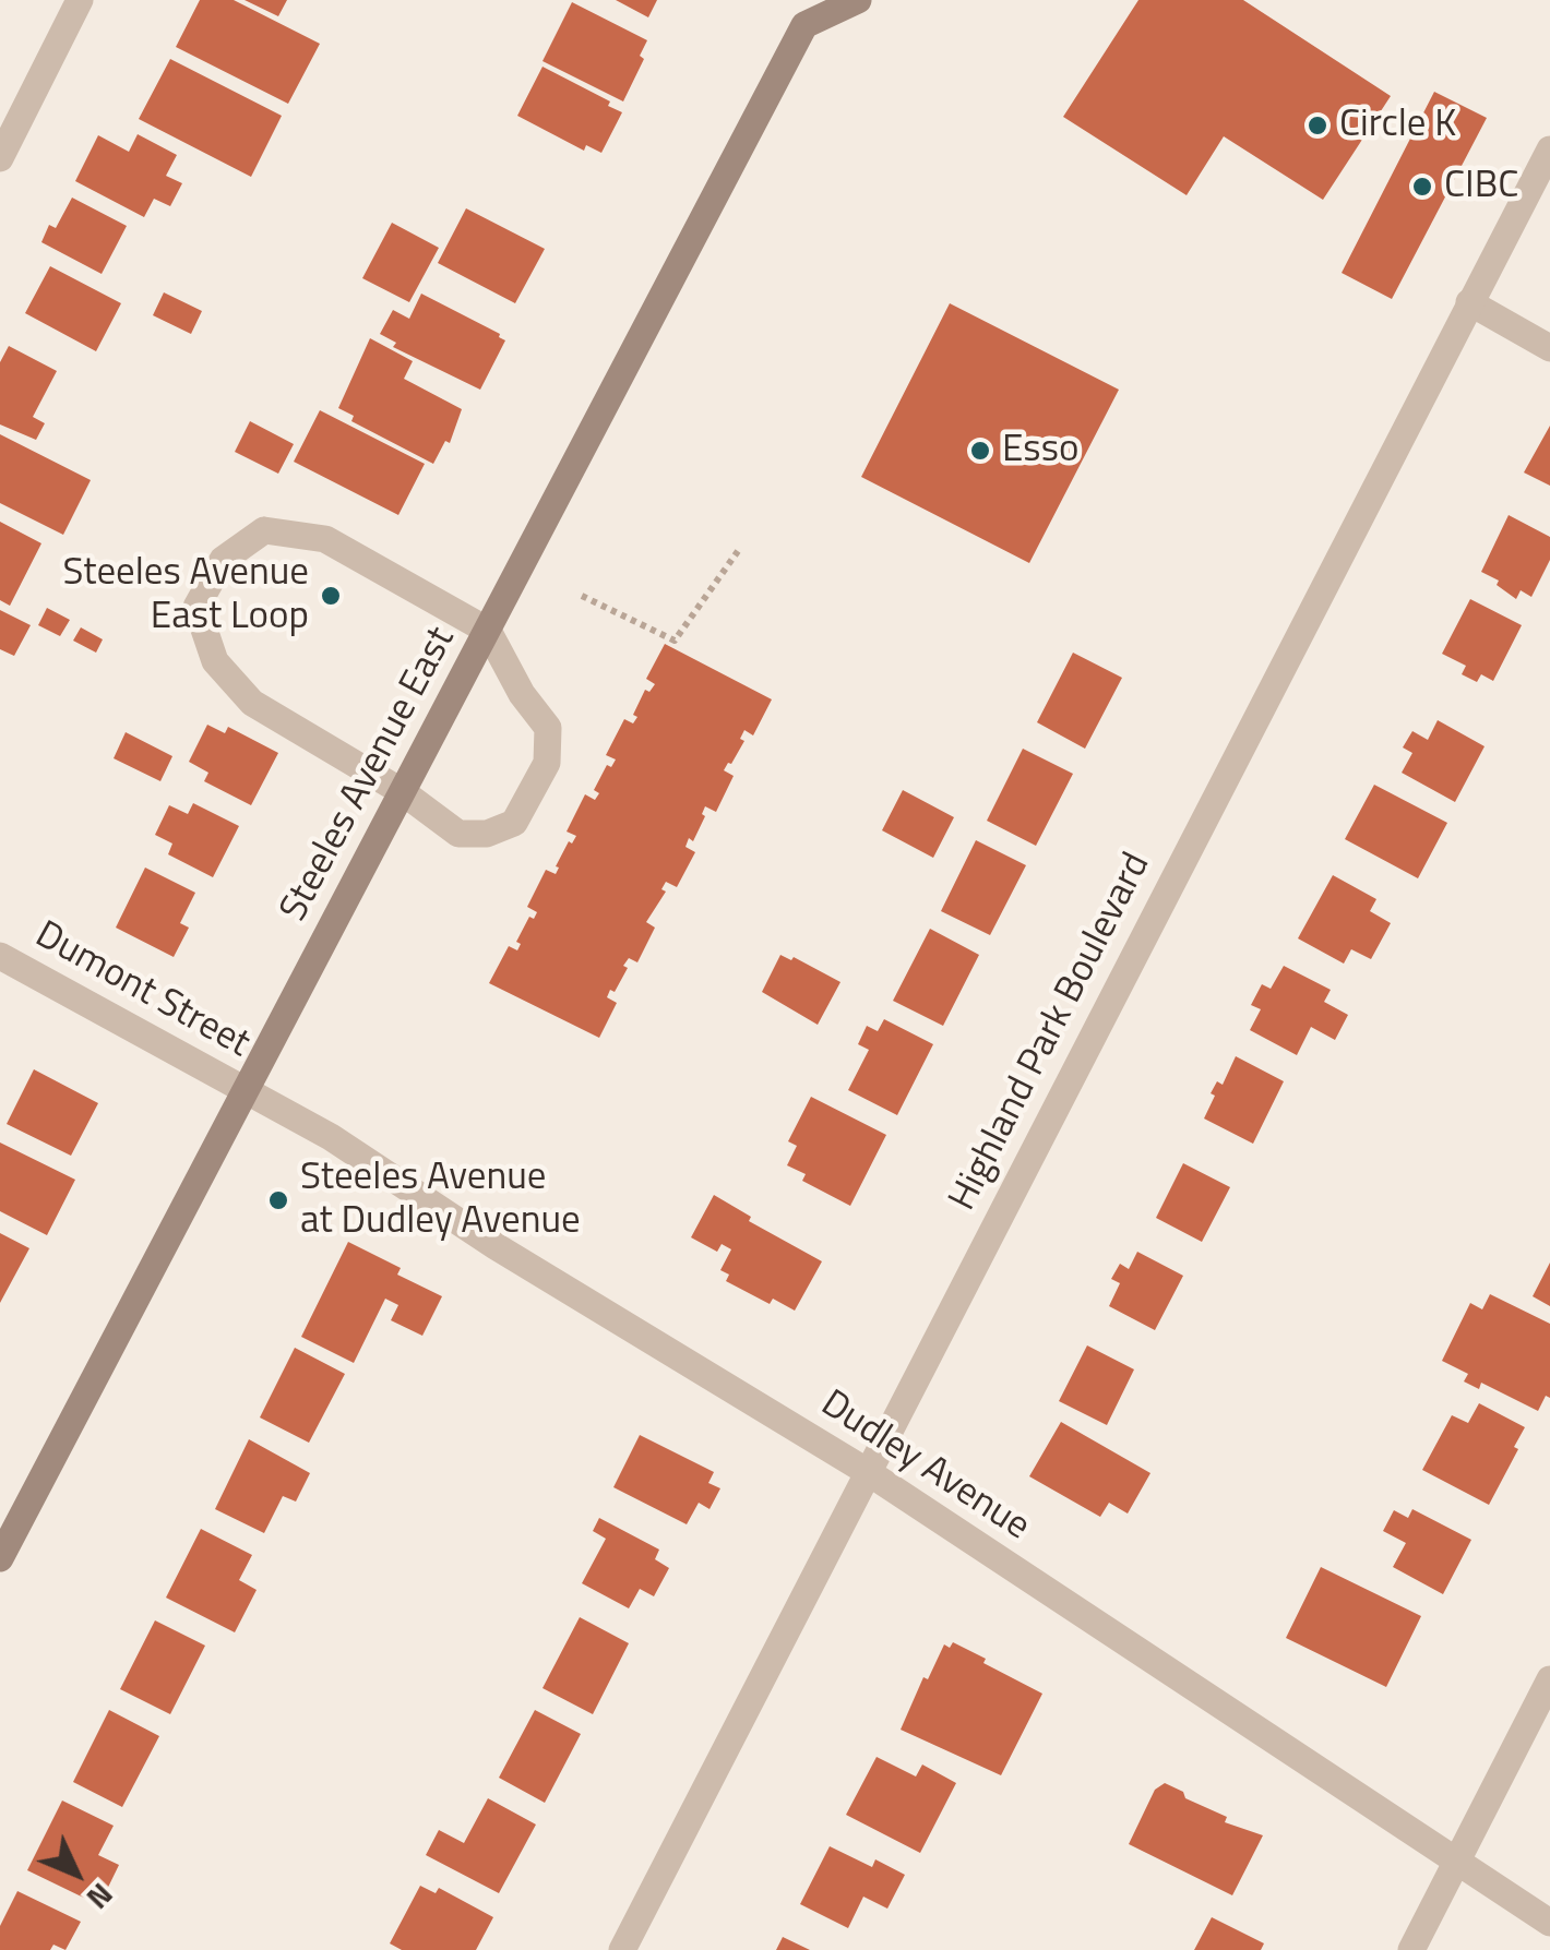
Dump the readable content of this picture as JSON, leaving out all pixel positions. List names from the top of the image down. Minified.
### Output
{"streets":{"main road":["Steeles Avenue East"],"street":["Dumont Street","Highland Park Boulevard","Dudley Avenue"]},"crossings":[["Steeles Avenue East","Dumont Street"],["Steeles Avenue East","Dudley Avenue"],["Dumont Street","Dudley Avenue"],["Highland Park Boulevard","Dudley Avenue"]],"places":["Circle K","CIBC","Esso","Steeles Avenue East Loop","Steeles Avenue at Dudley Avenue"],"north":"bottom right"}
